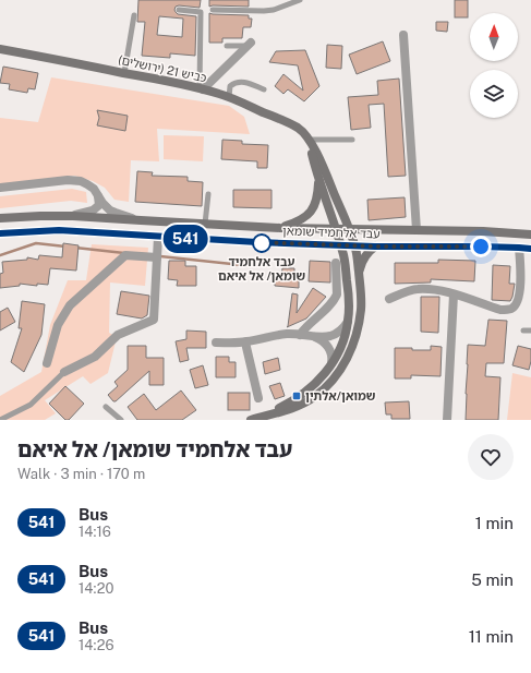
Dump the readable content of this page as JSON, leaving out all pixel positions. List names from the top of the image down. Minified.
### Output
{"streets":{"main road":["כביש 21 (ירושלים)","עבד אלחמיד שומאן"]},"crossings":[["כביש 21 (ירושלים)","עבד אלחמיד שומאן"]],"places":{"other":["עבד אלחמיד שומאן/ אל איאם"],"transit":["שמואן/אלתין"]},"lines":["bus line 541"],"north":"top","page":{"on_map":"541","heading":["עבד אלחמיד שומאן/ אל איאם","Walk · 3 min · 170 m"],"list":[{"mark":"541","name":"Bus","note":"14:16","value":"1 min"},{"mark":"541","name":"Bus","note":"14:20","value":"5 min"},{"mark":"541","name":"Bus","note":"14:26","value":"11 min"}]}}
